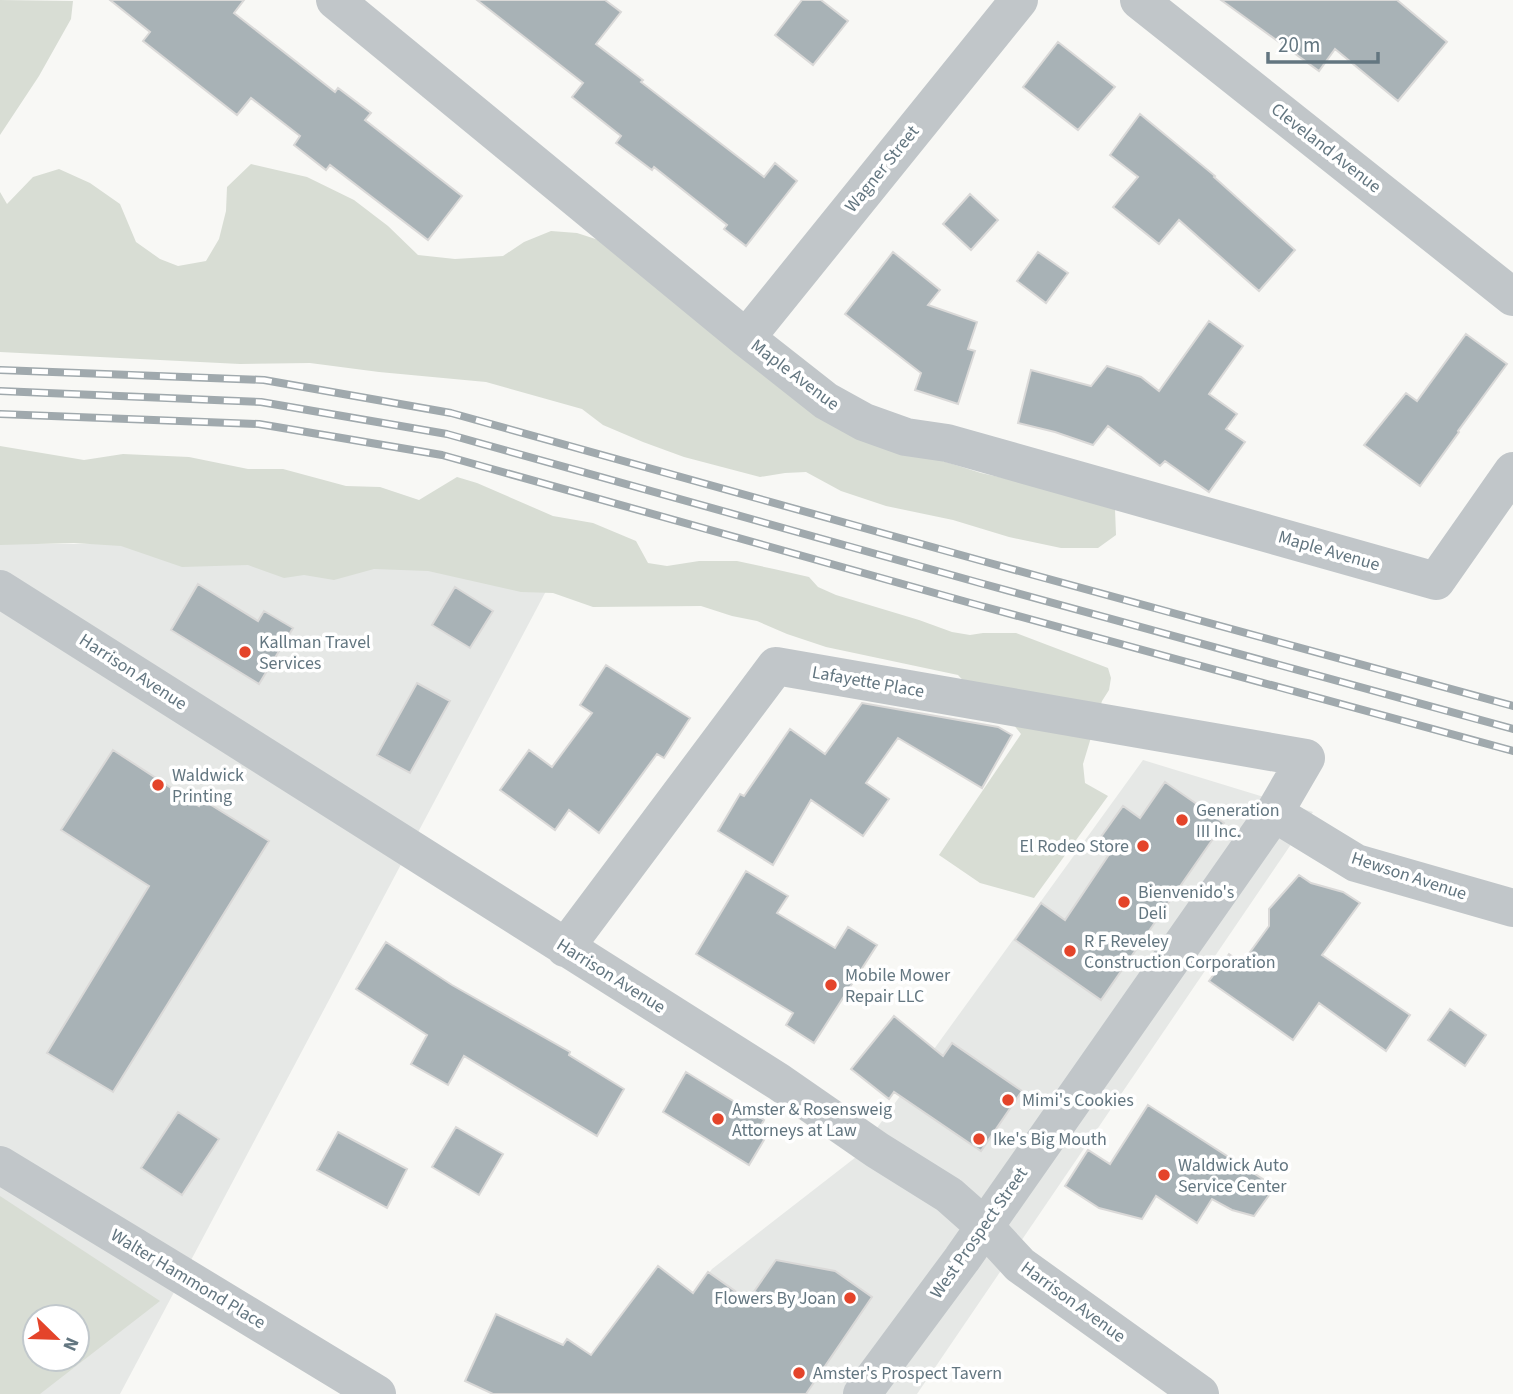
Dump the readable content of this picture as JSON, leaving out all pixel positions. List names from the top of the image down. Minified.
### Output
{"streets":{"street":["Cleveland Avenue","Wagner Street","Maple Avenue","Harrison Avenue","Lafayette Place","Hewson Avenue","West Prospect Street","Walter Hammond Place"]},"crossings":[["Wagner Street","Maple Avenue"],["Harrison Avenue","Lafayette Place"],["Harrison Avenue","West Prospect Street"],["Lafayette Place","West Prospect Street"],["Hewson Avenue","West Prospect Street"]],"places":["Kallman Travel Services","Waldwick Printing","Generation III Inc.","El Rodeo Store","Bienvenido's Deli","R F Reveley Construction Corporation","Mobile Mower Repair LLC","Mimi's Cookies","Amster & Rosensweig Attorneys at Law","Ike's Big Mouth","Waldwick Auto Service Center","Flowers By Joan","Amster's Prospect Tavern"],"scale_bar":"20 m","north":"bottom right"}
